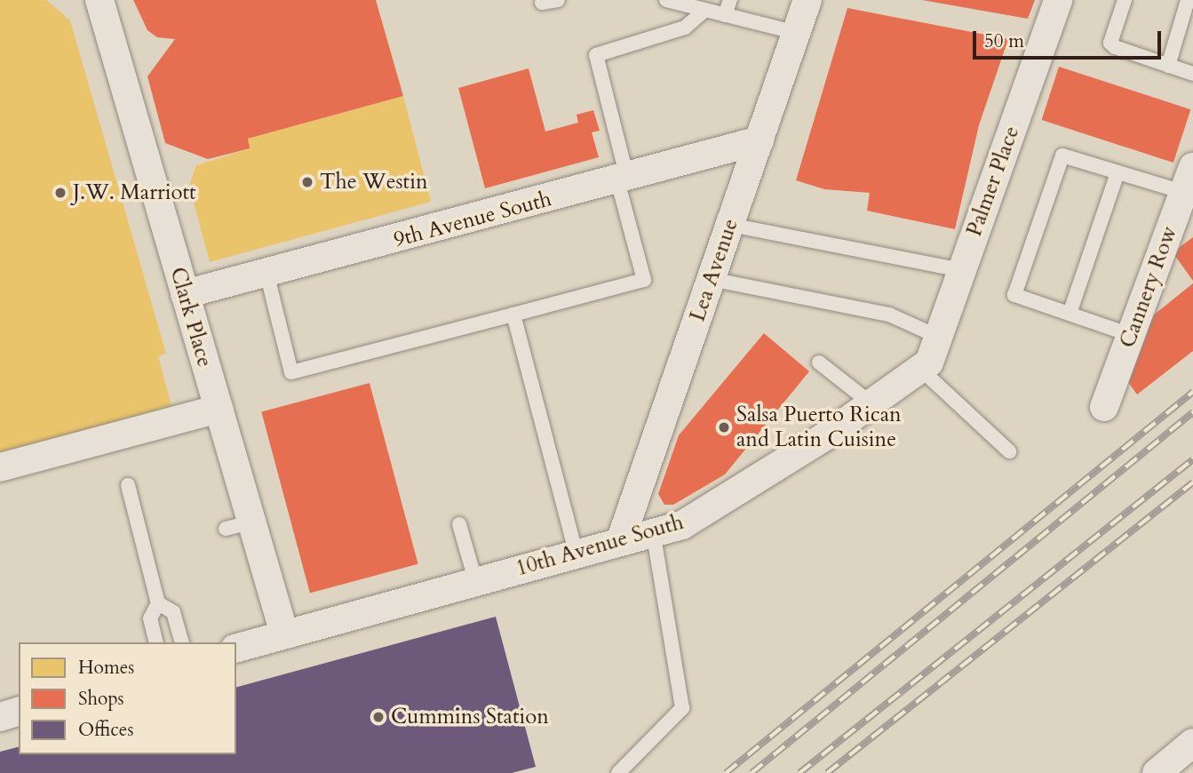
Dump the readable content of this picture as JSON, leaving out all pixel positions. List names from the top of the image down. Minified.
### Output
{"streets":{"street":["Palmer Place","9th Avenue South","Lea Avenue","Cannery Row","Clark Place","10th Avenue South"]},"crossings":[["Palmer Place","10th Avenue South"],["9th Avenue South","Lea Avenue"],["9th Avenue South","Clark Place"],["Lea Avenue","10th Avenue South"],["Clark Place","10th Avenue South"]],"places":["The Westin","J.W. Marriott","Salsa Puerto Rican and Latin Cuisine","Cummins Station"],"legend":["Homes","Shops","Offices"],"scale_bar":"50 m"}
